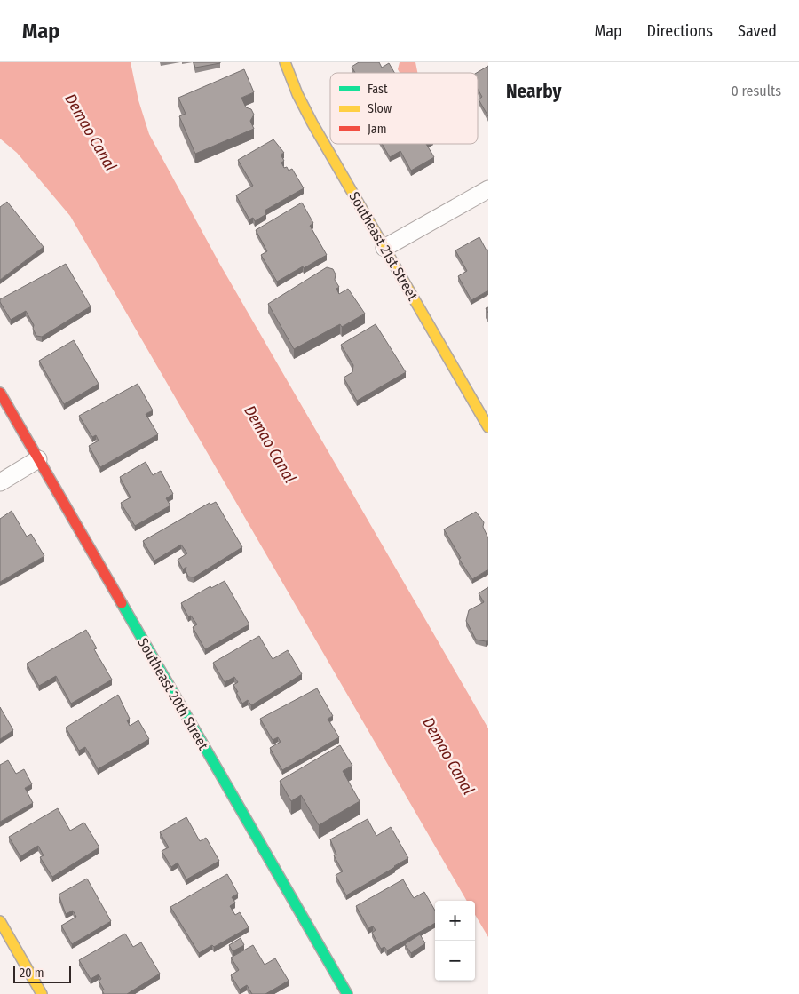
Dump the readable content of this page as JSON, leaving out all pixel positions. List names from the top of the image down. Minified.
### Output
{"streets":{"street":["Southeast 21st Street","Southeast 20th Street"]},"water":["Demao Canal"],"legend":["Fast","Slow","Jam"],"scale_bar":"20 m","page":{"header":"Map","nav":["Map","Directions","Saved"],"heading":["Nearby","0 results"],"map_buttons":["+","−"],"scale":"20 m"}}
